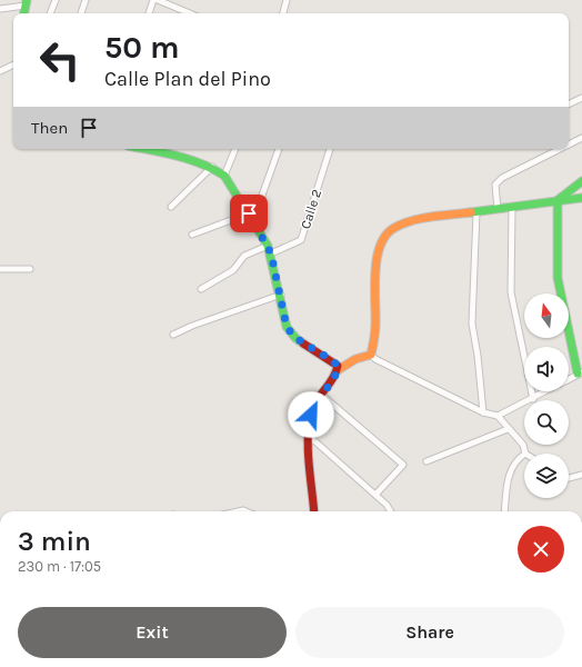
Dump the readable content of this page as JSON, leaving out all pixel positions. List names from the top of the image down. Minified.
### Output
{"streets":{"street":["Calle 2"]},"north":"top","page":{"turn":["50 m","Calle Plan del Pino"],"then":"Then","heading":["3 min","230 m · 17:05"],"buttons":["Exit","Share"]}}
